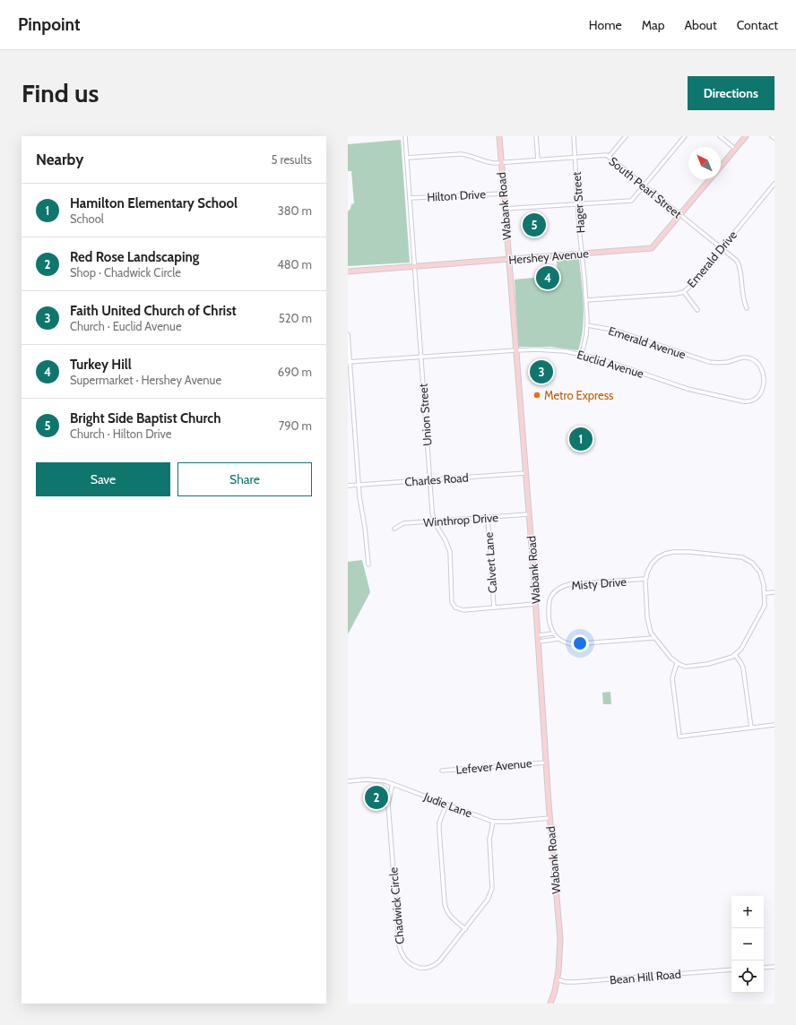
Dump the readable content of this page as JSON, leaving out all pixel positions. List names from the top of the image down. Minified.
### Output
{"streets":{"street":["South Pearl Street","Hilton Drive","Hager Street","Wabank Road","Hershey Avenue","Emerald Drive","Emerald Avenue","Euclid Avenue","Union Street","Charles Road","Winthrop Drive","Calvert Lane","Misty Drive","Lefever Avenue","Judie Lane","Chadwick Circle","Bean Hill Road"]},"crossings":[["South Pearl Street","Hager Street"],["South Pearl Street","Wabank Road"],["South Pearl Street","Hershey Avenue"],["South Pearl Street","Emerald Drive"],["South Pearl Street","Union Street"],["Hilton Drive","Wabank Road"],["Hilton Drive","Union Street"],["Hager Street","Hershey Avenue"],["Hager Street","Emerald Drive"],["Hager Street","Emerald Avenue"],["Hager Street","Euclid Avenue"],["Wabank Road","Hershey Avenue"],["Wabank Road","Euclid Avenue"],["Wabank Road","Union Street"],["Wabank Road","Charles Road"],["Wabank Road","Winthrop Drive"],["Wabank Road","Lefever Avenue"],["Wabank Road","Judie Lane"],["Wabank Road","Bean Hill Road"],["Hershey Avenue","Union Street"],["Emerald Avenue","Euclid Avenue"],["Euclid Avenue","Union Street"],["Union Street","Charles Road"],["Union Street","Winthrop Drive"],["Union Street","Calvert Lane"],["Winthrop Drive","Calvert Lane"],["Judie Lane","Chadwick Circle"]],"places":["Metro Express"],"north":"top left","page":{"header":"Pinpoint","nav":["Home","Map","About","Contact"],"buttons":["Directions",["Save","Share"]],"title":"Find us","heading":["Nearby","5 results"],"list":[{"mark":"1","name":"Hamilton Elementary School","note":"School","value":"380 m"},{"mark":"2","name":"Red Rose Landscaping","note":"Shop · Chadwick Circle","value":"480 m"},{"mark":"3","name":"Faith United Church of Christ","note":"Church · Euclid Avenue","value":"520 m"},{"mark":"4","name":"Turkey Hill","note":"Supermarket · Hershey Avenue","value":"690 m"},{"mark":"5","name":"Bright Side Baptist Church","note":"Church · Hilton Drive","value":"790 m"}],"pins":["5","4","3","1","2"],"map_buttons":["+","−"]}}
